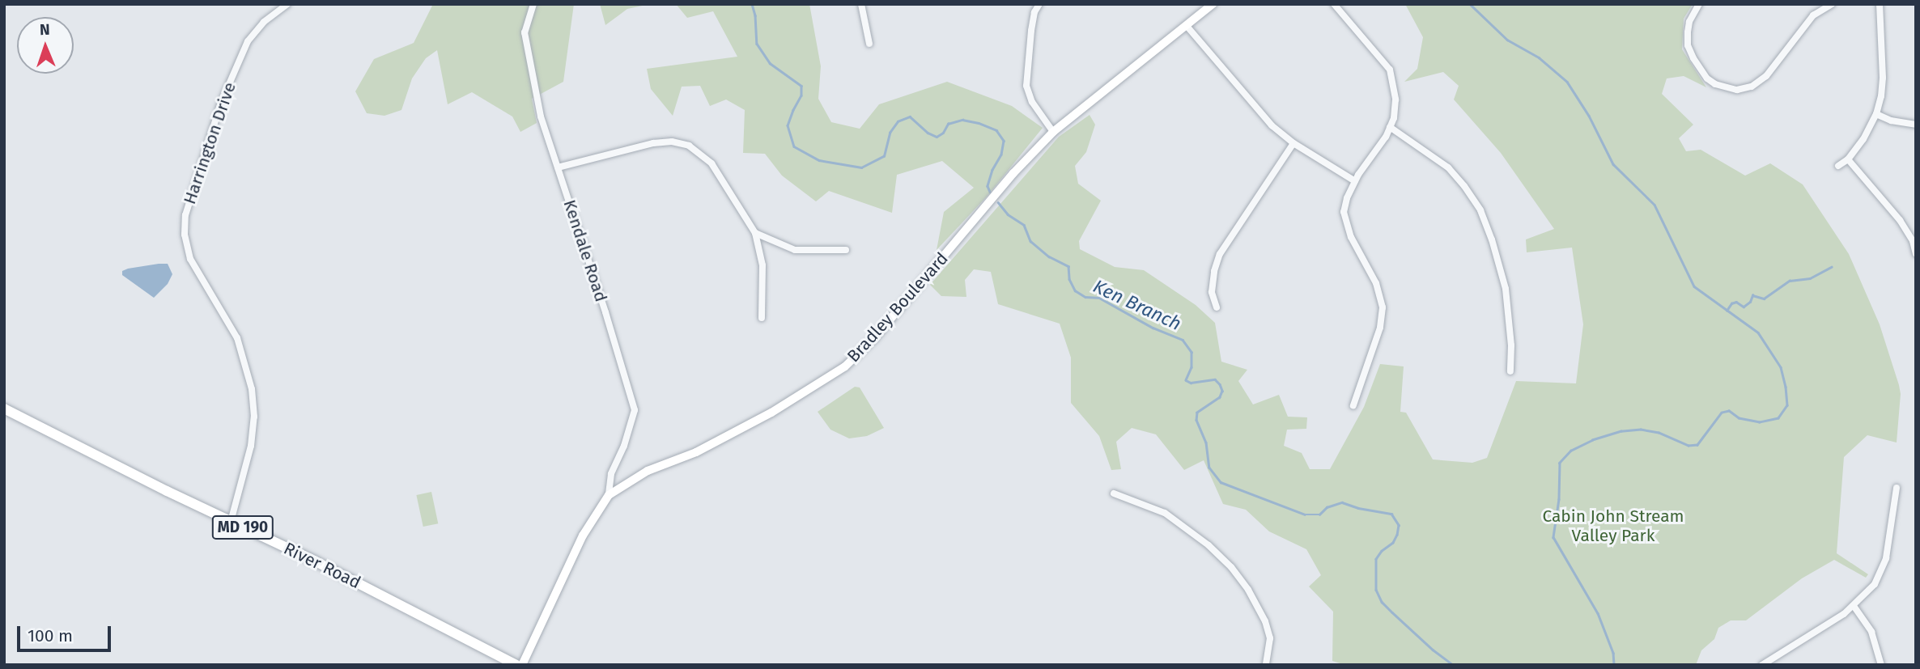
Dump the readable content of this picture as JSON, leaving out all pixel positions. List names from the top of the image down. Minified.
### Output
{"streets":{"main road":["Bradley Boulevard","MD 190","River Road"],"street":["Harrington Drive","Kendale Road"]},"crossings":[["Harrington Drive","River Road"],["Kendale Road","Bradley Boulevard"]],"water":["Ken Branch"],"parks":["Cabin John Stream Valley Park"],"scale_bar":"100 m","north":"top"}
